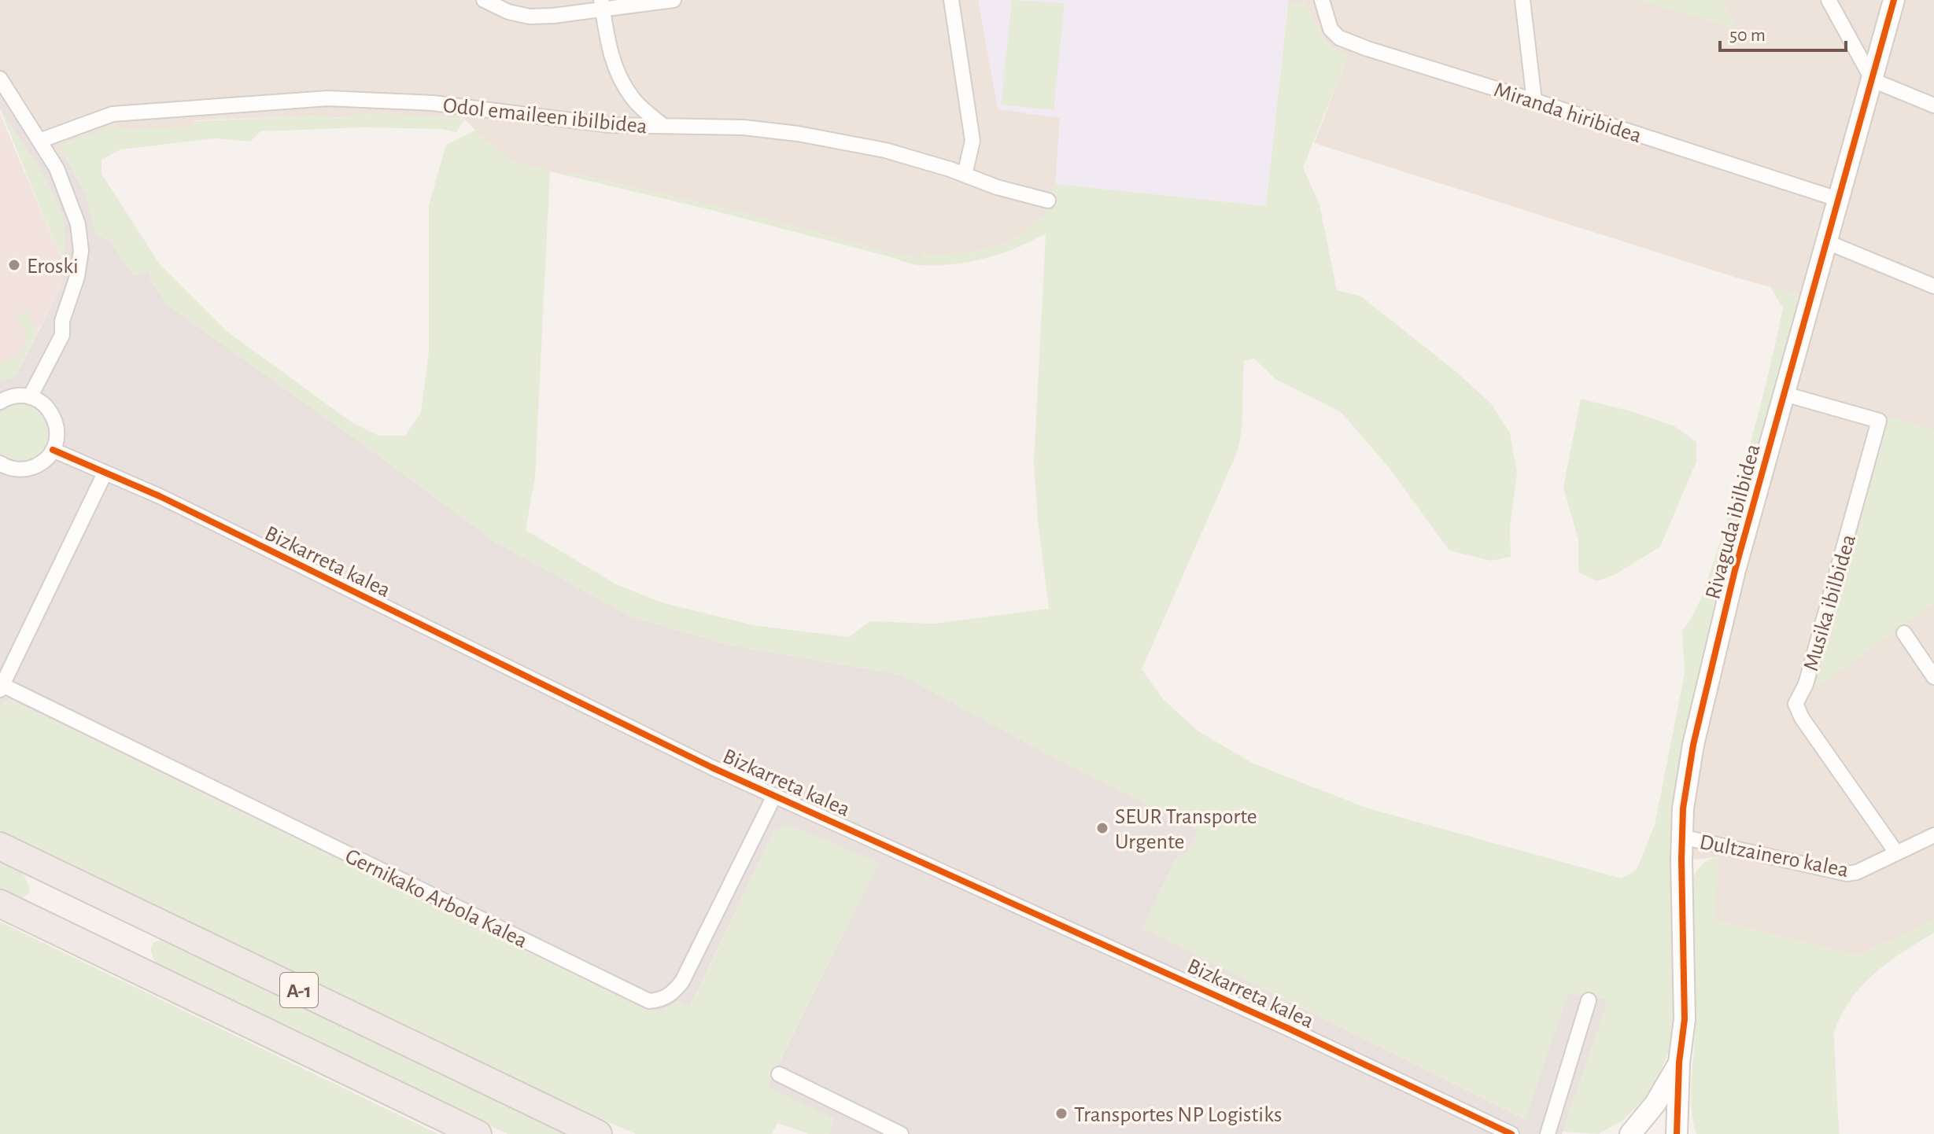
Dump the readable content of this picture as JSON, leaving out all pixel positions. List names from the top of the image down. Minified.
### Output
{"streets":{"highway":["A-1"],"street":["Miranda hiribidea","Odol emaileen ibilbidea","Rivaguda ibilbidea","Bizkarreta kalea","Musika ibilbidea","Dultzainero kalea","Gernikako Arbola Kalea"]},"crossings":[["Miranda hiribidea","Rivaguda ibilbidea"],["Rivaguda ibilbidea","Musika ibilbidea"],["Rivaguda ibilbidea","Dultzainero kalea"],["Bizkarreta kalea","Gernikako Arbola Kalea"],["Musika ibilbidea","Dultzainero kalea"]],"places":["Eroski","SEUR Transporte Urgente","Transportes NP Logistiks"],"scale_bar":"50 m"}
